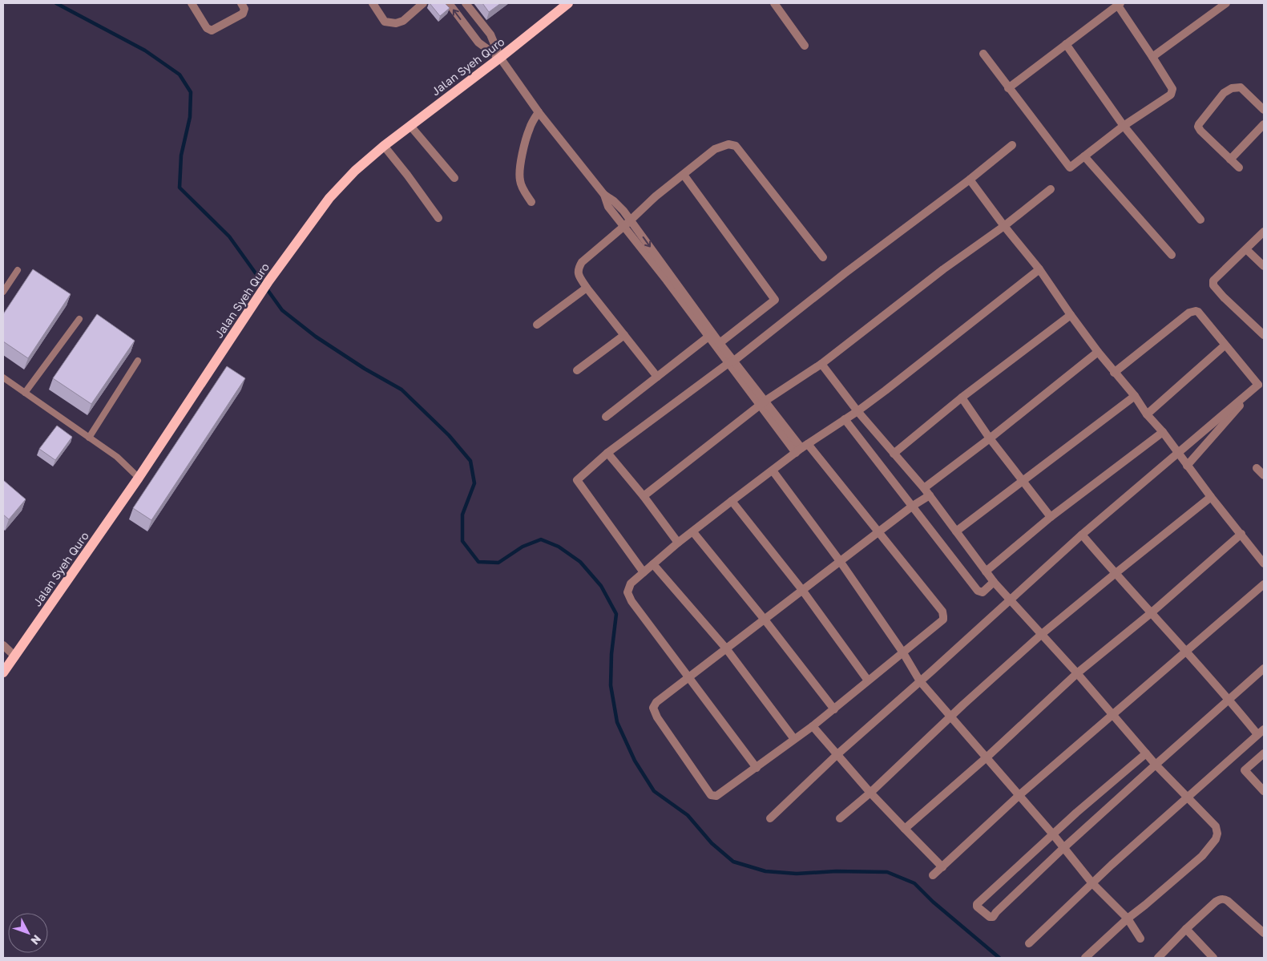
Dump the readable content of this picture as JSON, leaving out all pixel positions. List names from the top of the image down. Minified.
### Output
{"streets":{"main road":["Jalan Syeh Quro"]},"north":"bottom right"}
